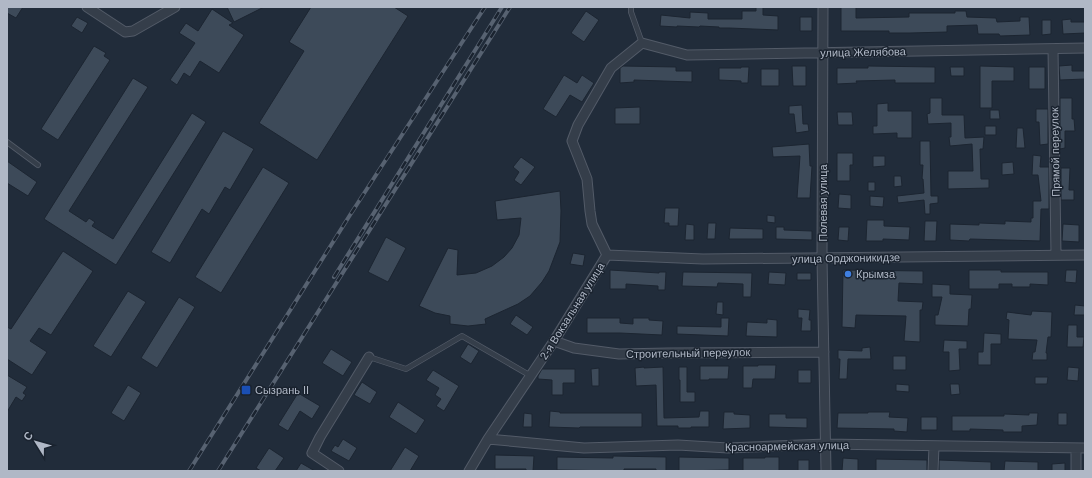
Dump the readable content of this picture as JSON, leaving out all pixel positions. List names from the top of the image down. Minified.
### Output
{"streets":{"street":["улица Желябова","Прямой переулок","Полевая улица","улица Орджоникидзе","2-я Вокзальная улица","Строительный переулок","Красноармейская улица"]},"crossings":[["улица Желябова","Прямой переулок"],["улица Желябова","Полевая улица"],["улица Желябова","2-я Вокзальная улица"],["Прямой переулок","улица Орджоникидзе"],["Полевая улица","улица Орджоникидзе"],["Полевая улица","Строительный переулок"],["Полевая улица","Красноармейская улица"],["улица Орджоникидзе","2-я Вокзальная улица"],["2-я Вокзальная улица","Строительный переулок"],["2-я Вокзальная улица","Красноармейская улица"]],"places":{"other":["Крымза"],"transit":["Сызрань II"]},"north":"top left"}
